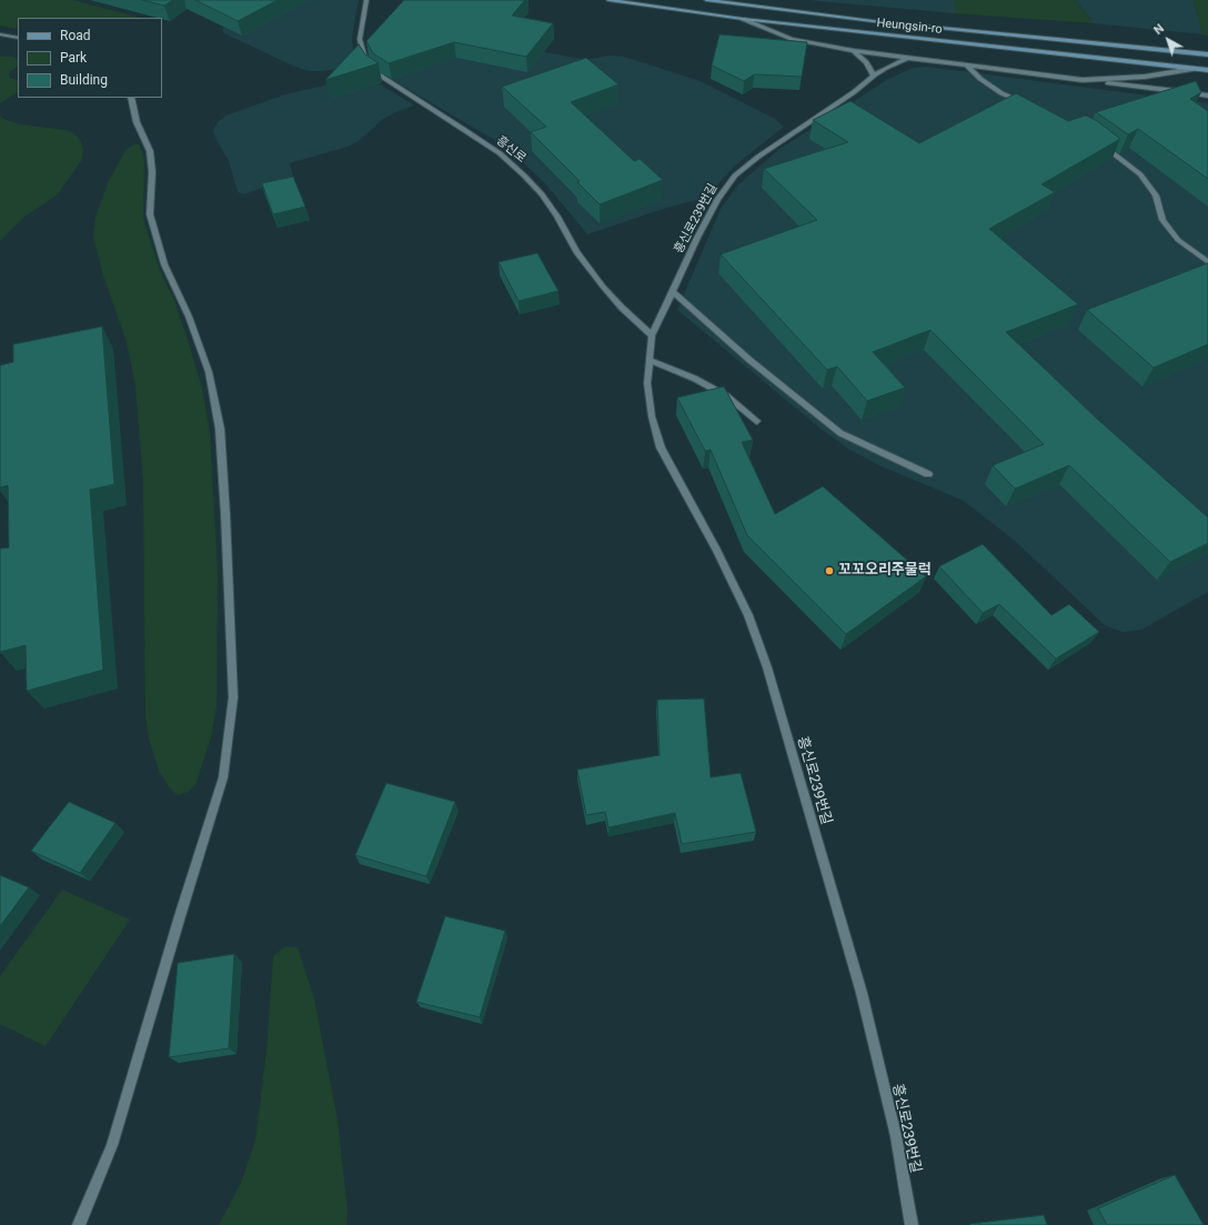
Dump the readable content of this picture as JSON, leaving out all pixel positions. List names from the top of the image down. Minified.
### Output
{"streets":{"main road":["Heungsin-ro"],"lane":["흥신로","흥신로239번길"]},"crossings":[["흥신로","흥신로239번길"]],"places":["꼬꼬오리주물럭"],"legend":["Road","Park","Building"],"north":"top left"}
